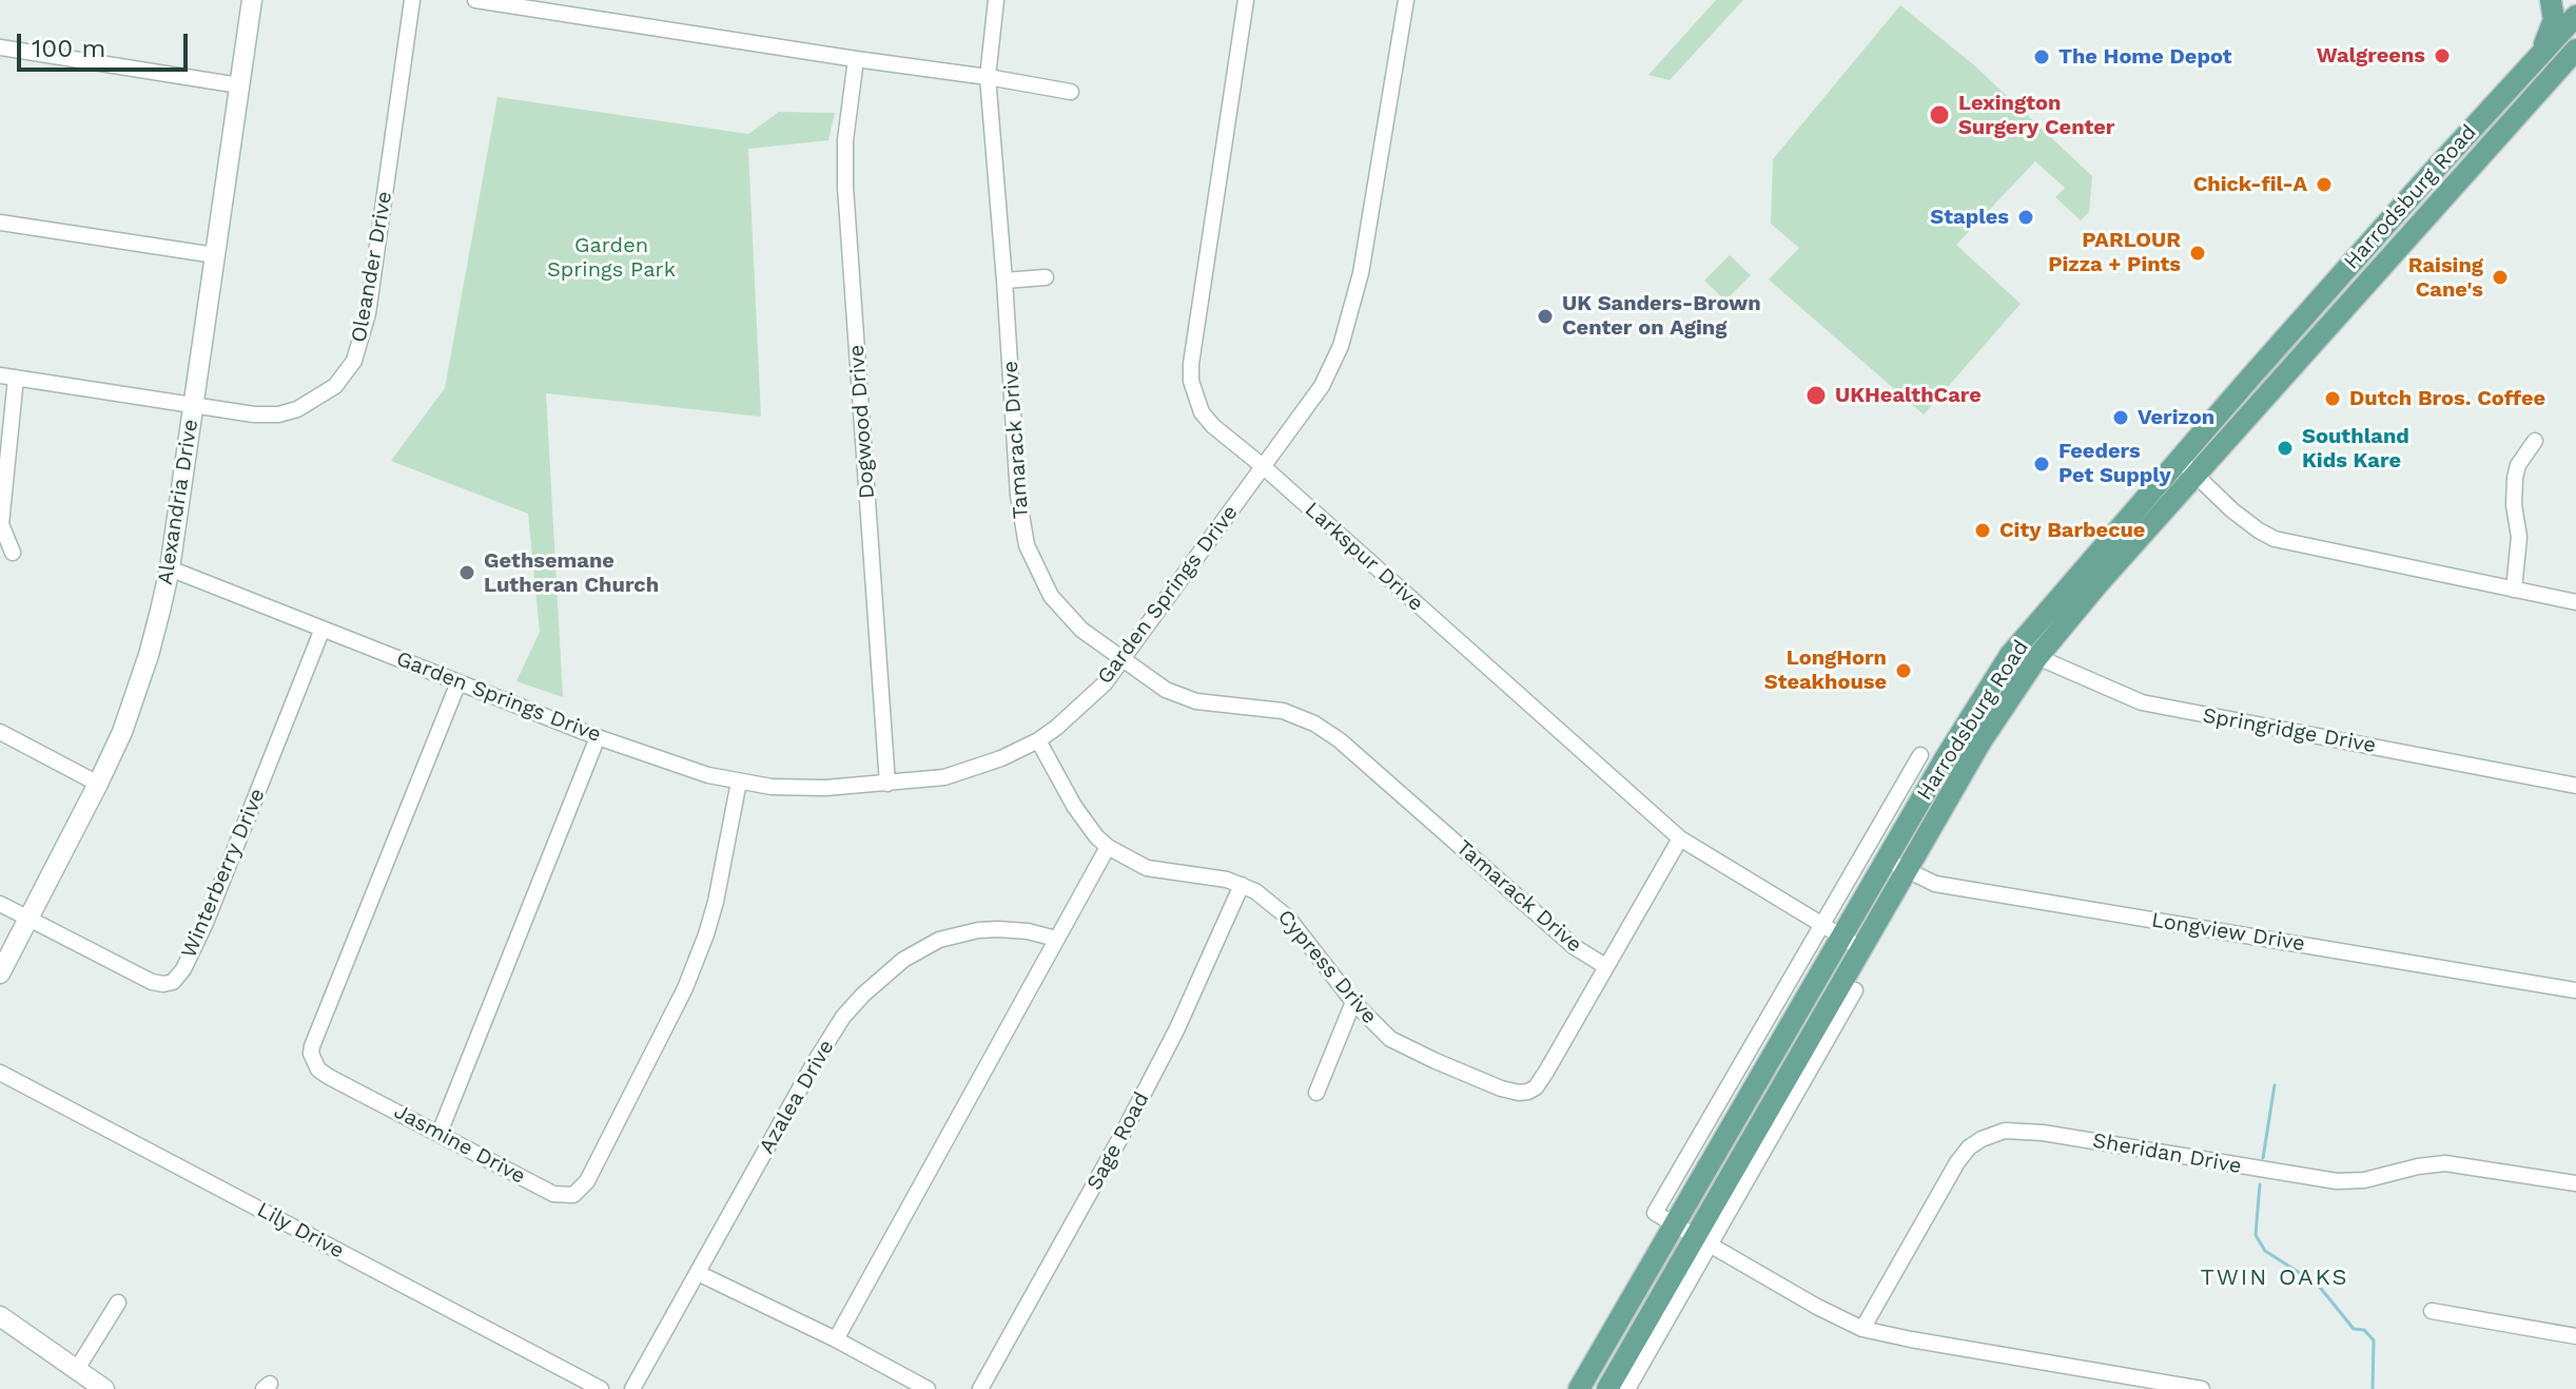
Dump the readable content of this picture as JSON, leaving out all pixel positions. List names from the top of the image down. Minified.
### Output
{"streets":{"main road":["Harrodsburg Road"],"street":["Oleander Drive","Dogwood Drive","Tamarack Drive","Alexandria Drive","Larkspur Drive","Garden Springs Drive","Springridge Drive","Winterberry Drive","Longview Drive","Cypress Drive","Azalea Drive","Sage Road","Jasmine Drive","Sheridan Drive","Lily Drive"]},"crossings":[["Harrodsburg Road","Larkspur Drive"],["Harrodsburg Road","Springridge Drive"],["Harrodsburg Road","Longview Drive"],["Oleander Drive","Alexandria Drive"],["Dogwood Drive","Garden Springs Drive"],["Tamarack Drive","Garden Springs Drive"],["Tamarack Drive","Cypress Drive"],["Alexandria Drive","Garden Springs Drive"],["Alexandria Drive","Winterberry Drive"],["Larkspur Drive","Garden Springs Drive"],["Larkspur Drive","Cypress Drive"],["Garden Springs Drive","Winterberry Drive"],["Garden Springs Drive","Cypress Drive"],["Garden Springs Drive","Jasmine Drive"],["Cypress Drive","Sage Road"]],"districts":["TWIN OAKS"],"parks":["Garden Springs Park"],"places":["Walgreens","The Home Depot","Lexington Surgery Center","Chick-fil-A","Staples","PARLOUR Pizza + Pints","Raising Cane's","UK Sanders-Brown Center on Aging","UKHealthCare","Dutch Bros. Coffee","Verizon","Southland Kids Kare","Feeders Pet Supply","City Barbecue","Gethsemane Lutheran Church","LongHorn Steakhouse"],"scale_bar":"100 m"}
